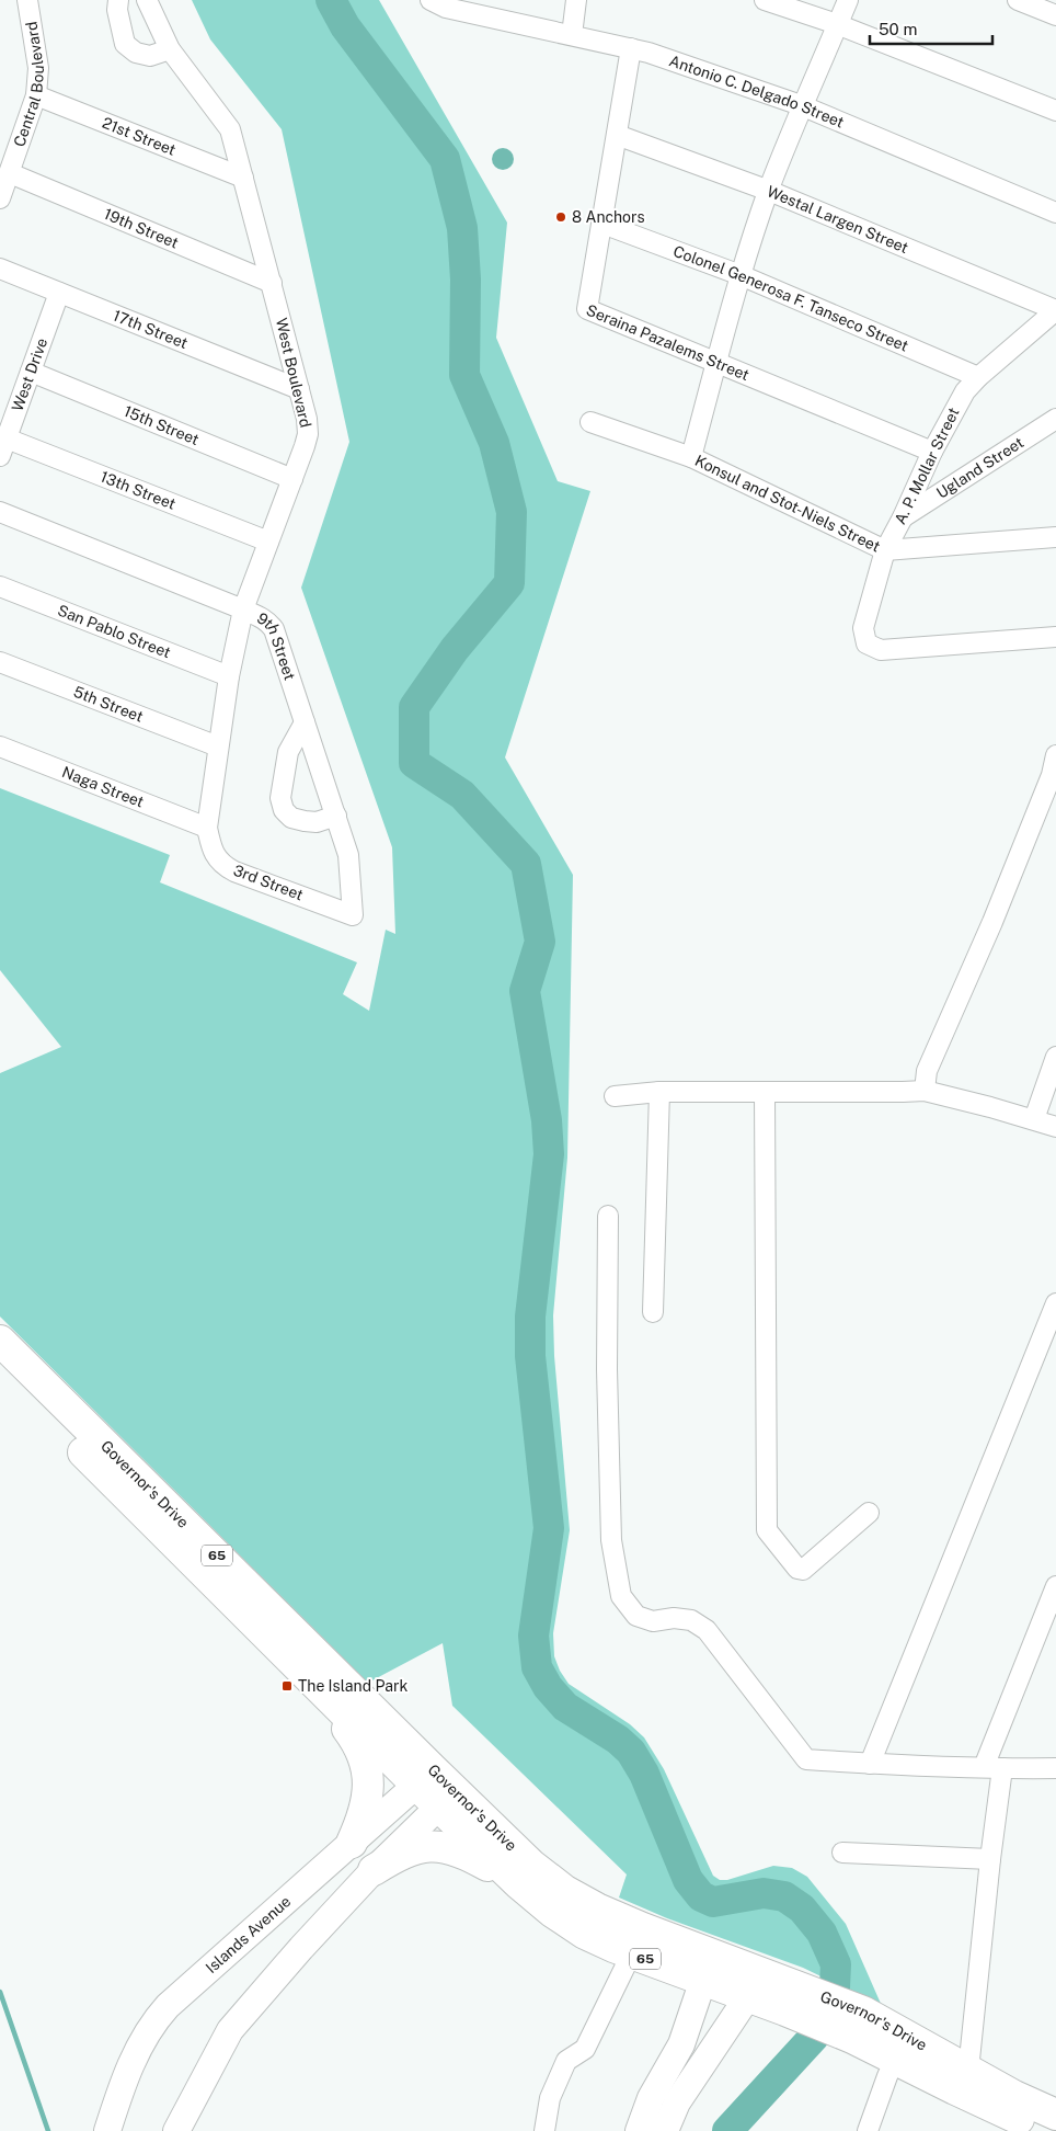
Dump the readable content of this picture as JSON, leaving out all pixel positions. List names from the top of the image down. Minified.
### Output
{"streets":{"highway":["Governor's Drive","65"],"street":["Central Boulevard","Antonio C. Delgado Street","21st Street","Westal Largen Street","19th Street","Colonel Generosa F. Tanseco Street","17th Street","Seraina Pazalems Street","West Boulevard","West Drive","15th Street","A. P. Mollar Street","Ugland Street","13th Street","Konsul and Stot-Niels Street","San Pablo Street","9th Street","5th Street","Naga Street","3rd Street","Islands Avenue"]},"crossings":[["Central Boulevard","21st Street"],["Central Boulevard","19th Street"],["Antonio C. Delgado Street","Seraina Pazalems Street"],["21st Street","West Boulevard"],["Westal Largen Street","Seraina Pazalems Street"],["Westal Largen Street","A. P. Mollar Street"],["19th Street","West Boulevard"],["Colonel Generosa F. Tanseco Street","Seraina Pazalems Street"],["Colonel Generosa F. Tanseco Street","A. P. Mollar Street"],["17th Street","West Boulevard"],["17th Street","West Drive"],["Seraina Pazalems Street","A. P. Mollar Street"],["West Boulevard","15th Street"],["West Boulevard","13th Street"],["West Boulevard","San Pablo Street"],["West Boulevard","9th Street"],["West Boulevard","5th Street"],["West Boulevard","Naga Street"],["West Boulevard","3rd Street"],["West Drive","15th Street"],["West Drive","13th Street"],["A. P. Mollar Street","Ugland Street"],["A. P. Mollar Street","Konsul and Stot-Niels Street"],["9th Street","3rd Street"],["Naga Street","3rd Street"],["Governor's Drive","Islands Avenue"]],"places":{"other":["8 Anchors"],"transit":["The Island Park"]},"scale_bar":"50 m"}
